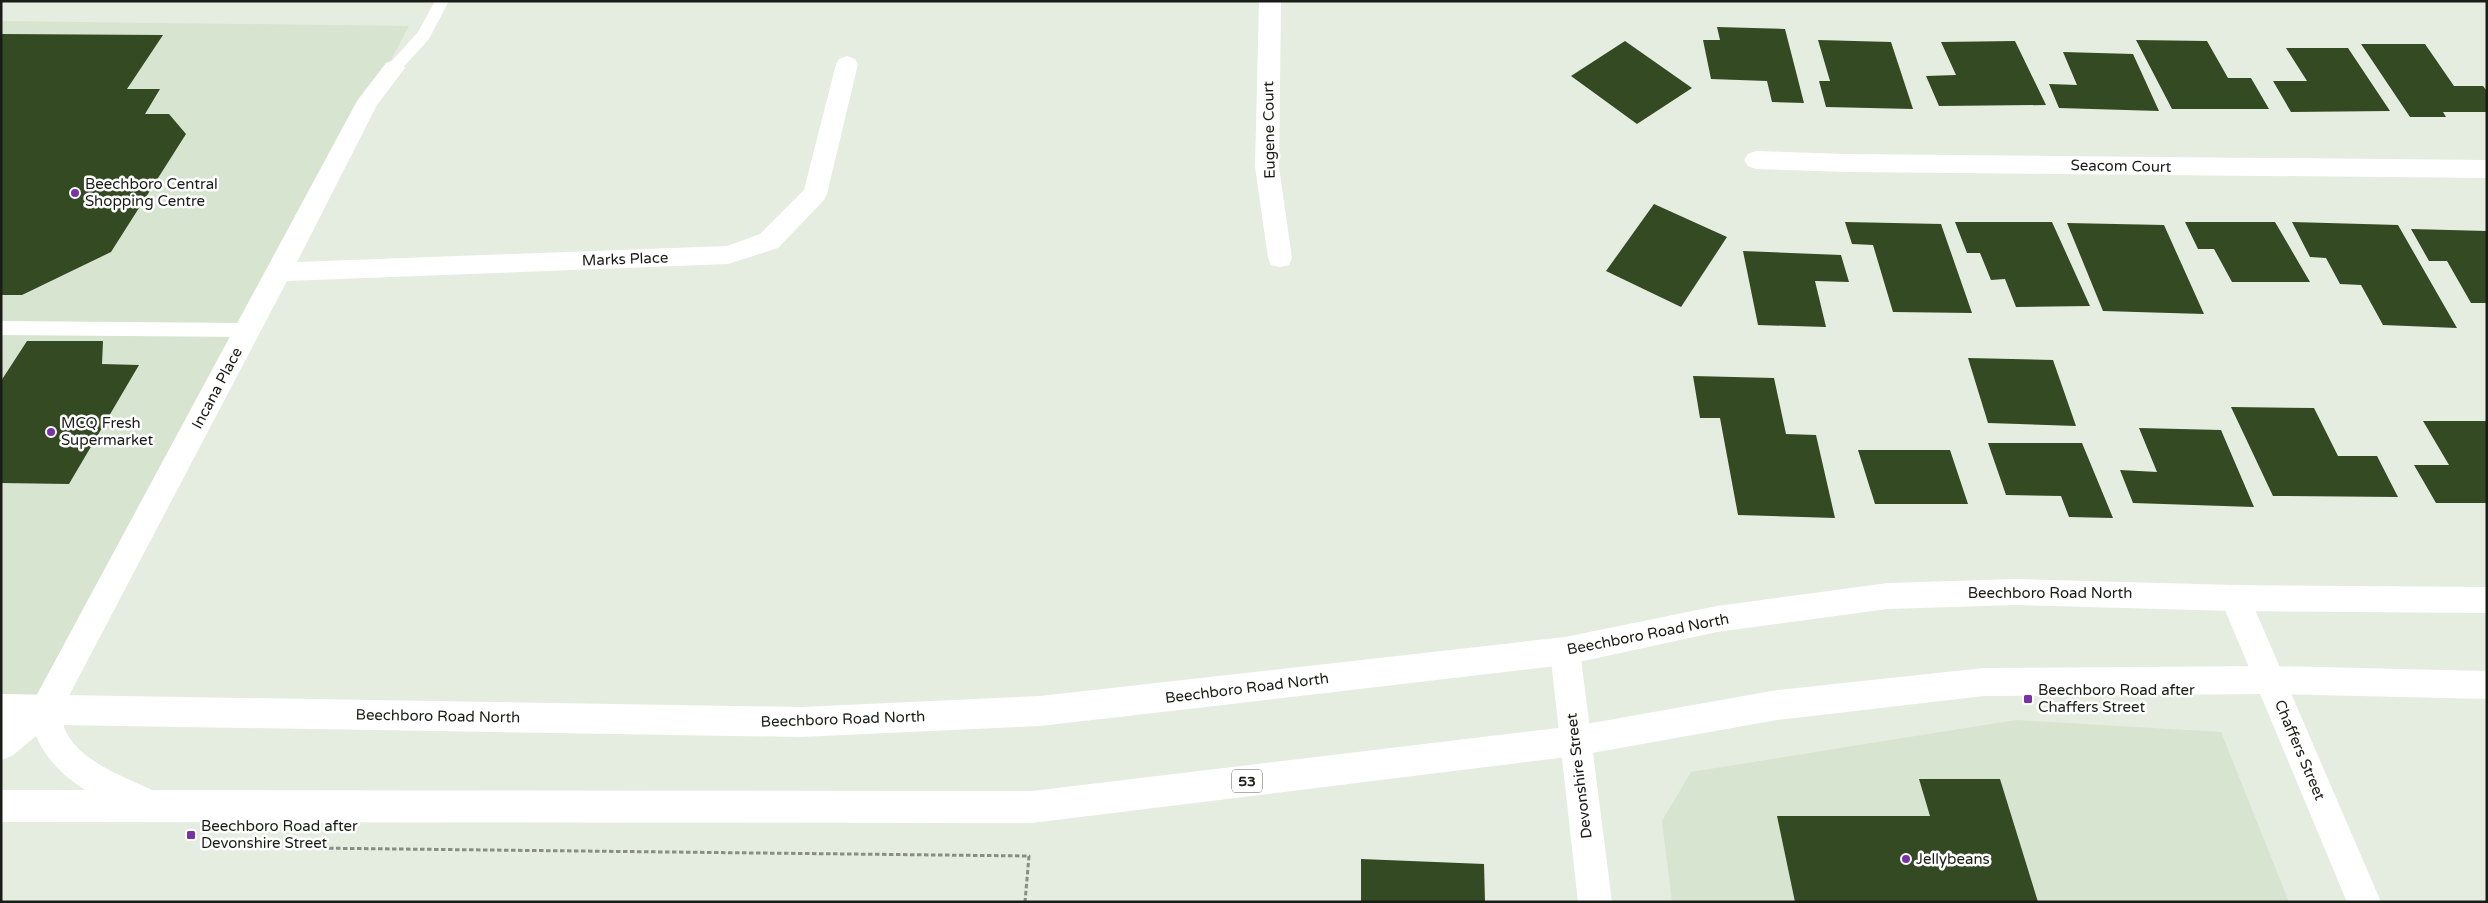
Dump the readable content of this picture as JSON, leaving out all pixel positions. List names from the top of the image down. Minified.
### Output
{"streets":{"main road":["Eugene Court","Seacom Court","Marks Place","Incana Place","Beechboro Road North","Chaffers Street","Devonshire Street","53"]},"crossings":[["Marks Place","Incana Place"],["Incana Place","Beechboro Road North"],["Beechboro Road North","Chaffers Street"],["Beechboro Road North","Devonshire Street"],["Chaffers Street","53"],["Devonshire Street","53"]],"places":{"other":["Beechboro Central Shopping Centre","MCQ Fresh Supermarket","Jellybeans"],"transit":["Beechboro Road after Chaffers Street","Beechboro Road after Devonshire Street"]}}
